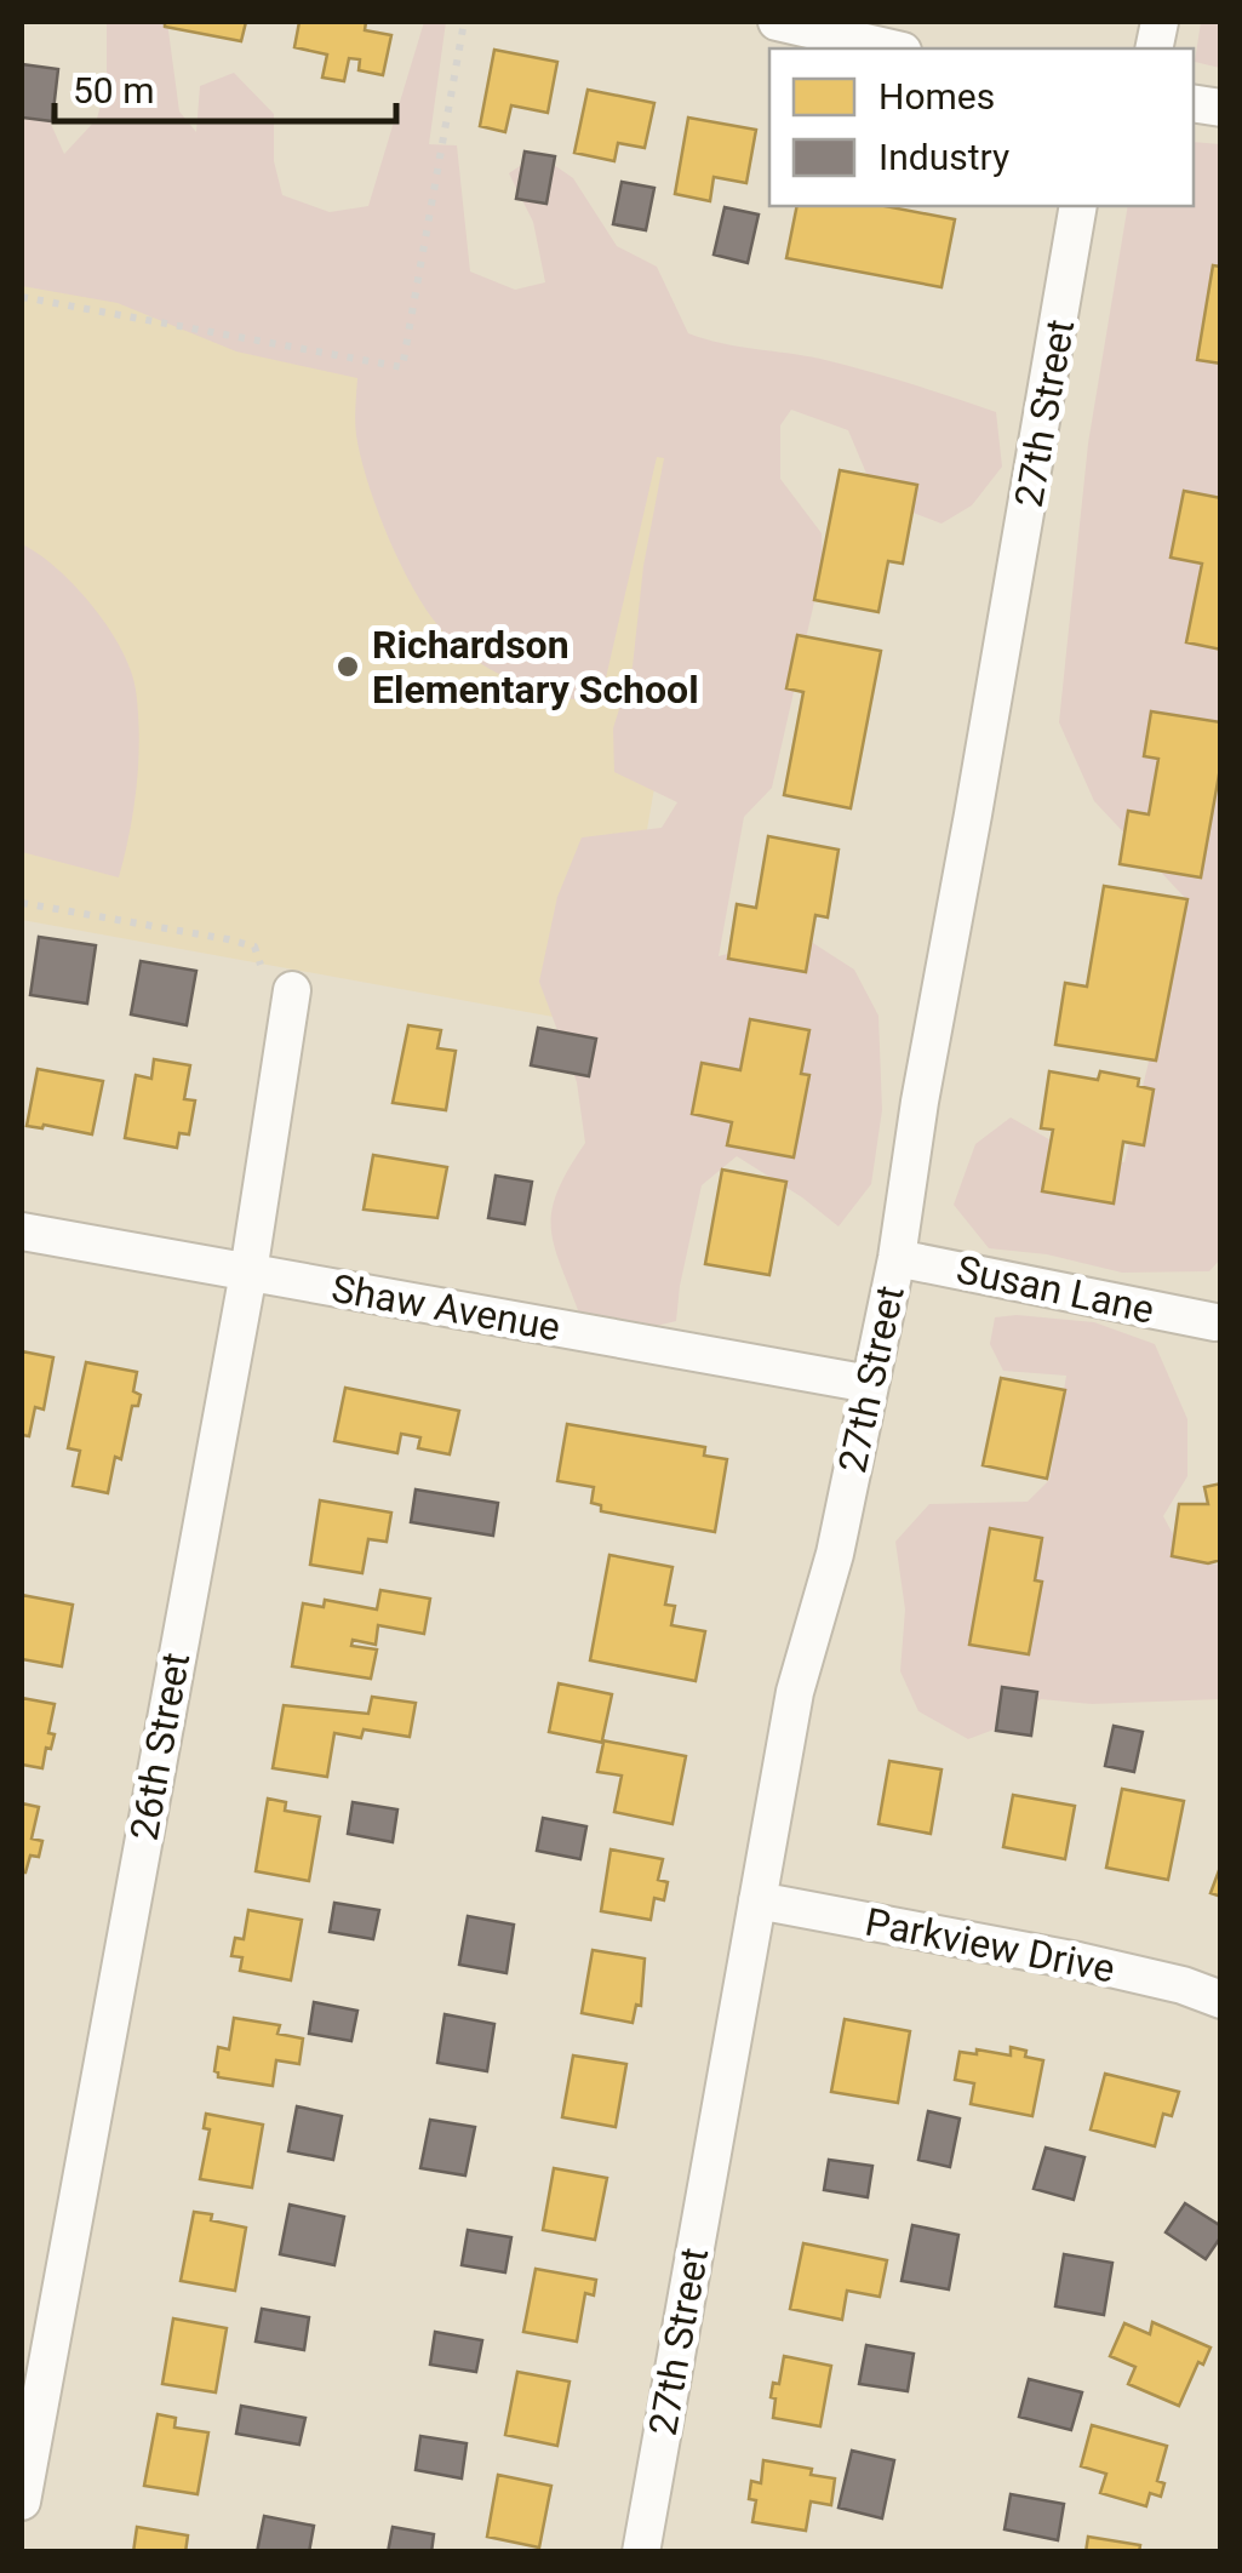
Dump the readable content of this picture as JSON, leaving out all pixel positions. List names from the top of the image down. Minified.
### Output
{"streets":{"street":["27th Street","Susan Lane","Shaw Avenue","26th Street","Parkview Drive"]},"crossings":[["27th Street","Susan Lane"],["27th Street","Shaw Avenue"],["27th Street","Parkview Drive"],["Shaw Avenue","26th Street"]],"places":["Richardson Elementary School"],"legend":["Homes","Industry"],"scale_bar":"50 m"}
